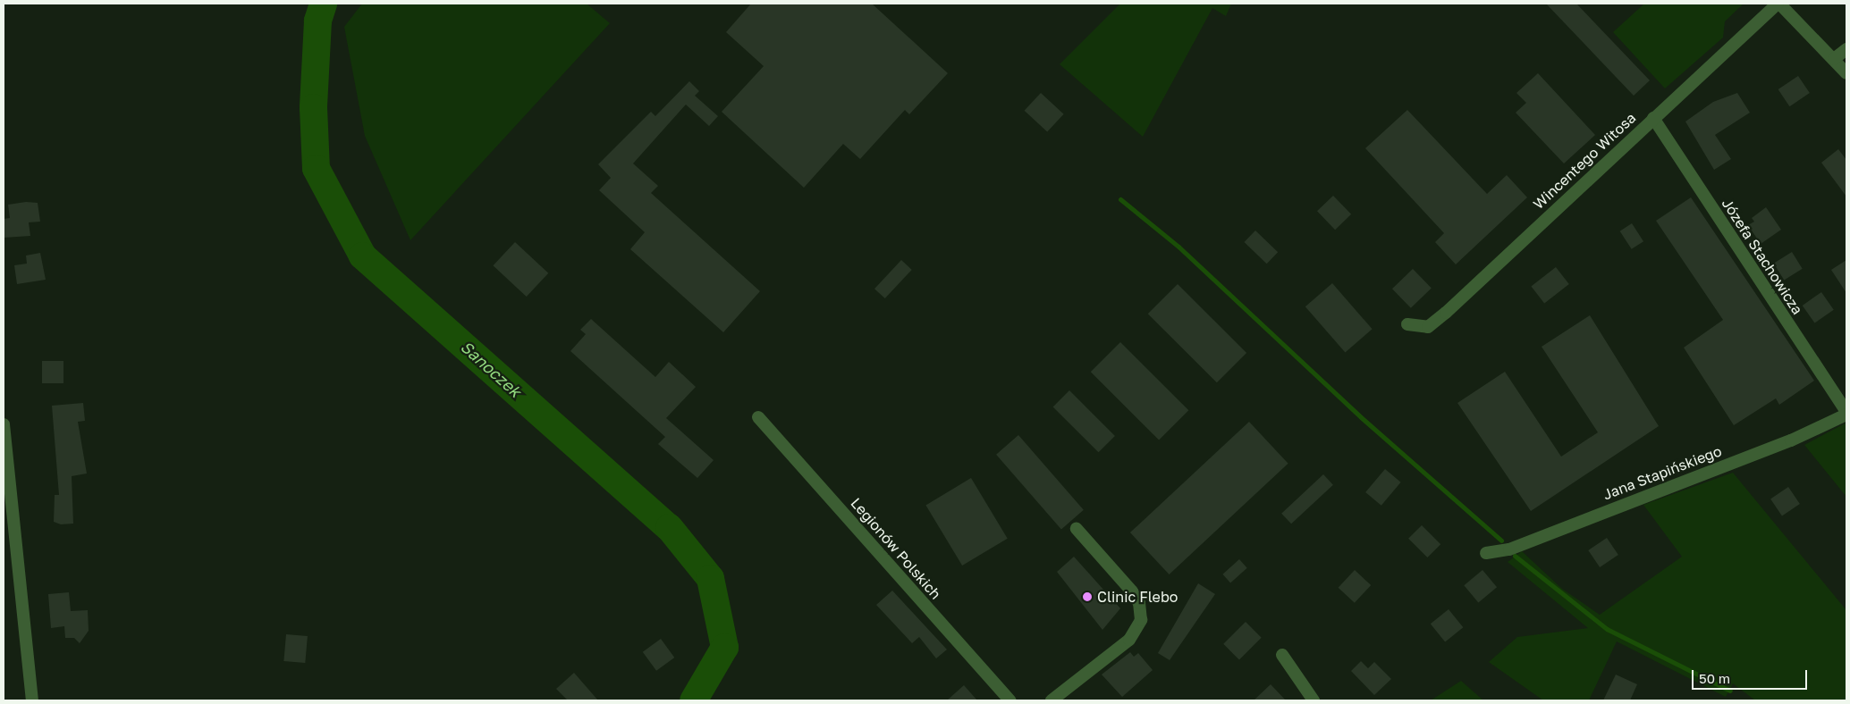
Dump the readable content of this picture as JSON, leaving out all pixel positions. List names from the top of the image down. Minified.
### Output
{"streets":{"street":["Wincentego Witosa","Józefa Stachowicza","Jana Stapińskiego","Legionów Polskich"]},"crossings":[["Wincentego Witosa","Józefa Stachowicza"],["Józefa Stachowicza","Jana Stapińskiego"]],"water":["Sanoczek"],"places":["Clinic Flebo"],"scale_bar":"50 m"}
